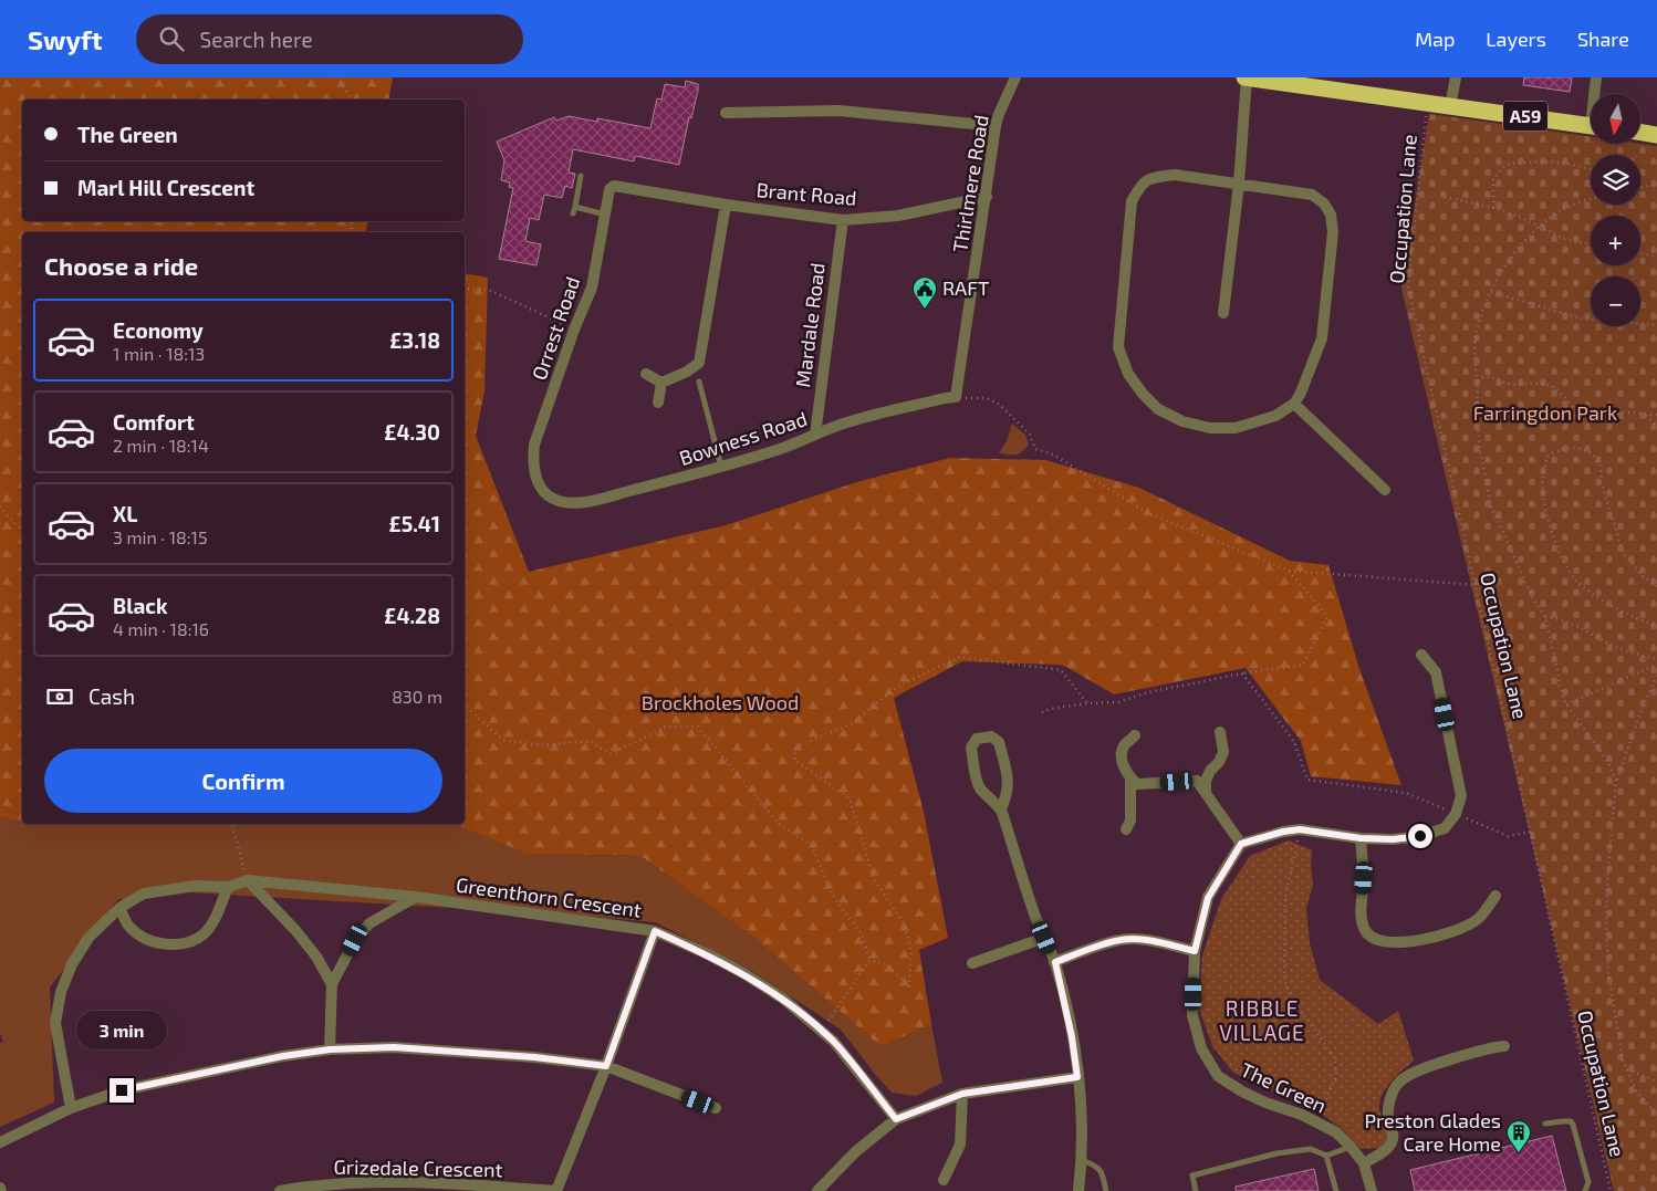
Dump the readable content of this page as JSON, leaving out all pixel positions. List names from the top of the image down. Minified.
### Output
{"streets":{"highway":["A59"],"street":["Thirlmere Road","Brant Road","Mardale Road","Orrest Road","Bowness Road","Greenthorn Crescent","The Green","Grizedale Crescent"],"path":["Occupation Lane"]},"crossings":[["A59","Occupation Lane"],["Thirlmere Road","Brant Road"],["Thirlmere Road","Bowness Road"],["Brant Road","Mardale Road"],["Brant Road","Orrest Road"],["Mardale Road","Bowness Road"],["Orrest Road","Bowness Road"]],"districts":["RIBBLE VILLAGE"],"parks":["Farringdon Park","Brockholes Wood"],"places":{"public building":["RAFT"],"building":["Preston Glades Care Home"]},"north":"bottom","page":{"header":"Swyft","search":"Search here","nav":["Map","Layers","Share"],"map_buttons":["+","−"],"banner":["The Green","Marl Hill Crescent"],"heading":"Choose a ride","list":[{"name":"Economy","note":"1 min · 18:13","value":"£3.18"},{"name":"Comfort","note":"2 min · 18:14","value":"£4.30"},{"name":"XL","note":"3 min · 18:15","value":"£5.41"},{"name":"Black","note":"4 min · 18:16","value":"£4.28"}],"pay":["Cash","830 m"],"buttons":"Confirm","bubble":"3 min"}}
